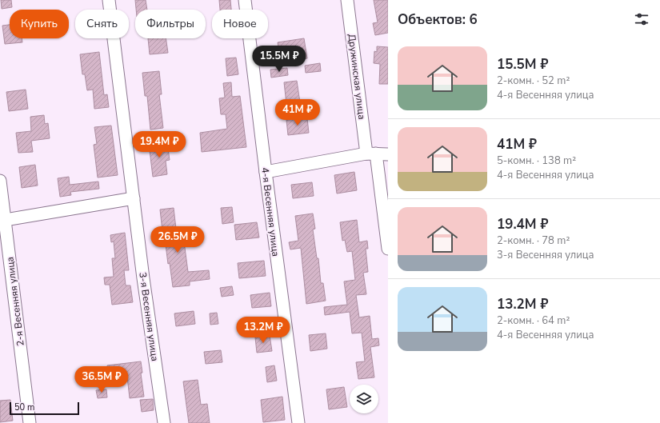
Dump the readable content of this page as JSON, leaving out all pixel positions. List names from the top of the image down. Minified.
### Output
{"streets":{"street":["Дружинская улица","4-я Весенняя улица","2-я Весенняя улица","3-я Весенняя улица"]},"scale_bar":"50 m","page":{"heading":"Объектов: 6","chip":["Купить","Снять","Фильтры","Новое"],"list":[{"name":"15.5M ₽","note":"2-комн. · 52 m² · 4-я Весенняя улица"},{"name":"41M ₽","note":"5-комн. · 138 m² · 4-я Весенняя улица"},{"name":"19.4M ₽","note":"2-комн. · 78 m² · 3-я Весенняя улица"},{"name":"13.2M ₽","note":"2-комн. · 64 m² · 4-я Весенняя улица"}],"price":["15.5M ₽","41M ₽","19.4M ₽","26.5M ₽","13.2M ₽","36.5M ₽"],"scale":"50 m"}}
